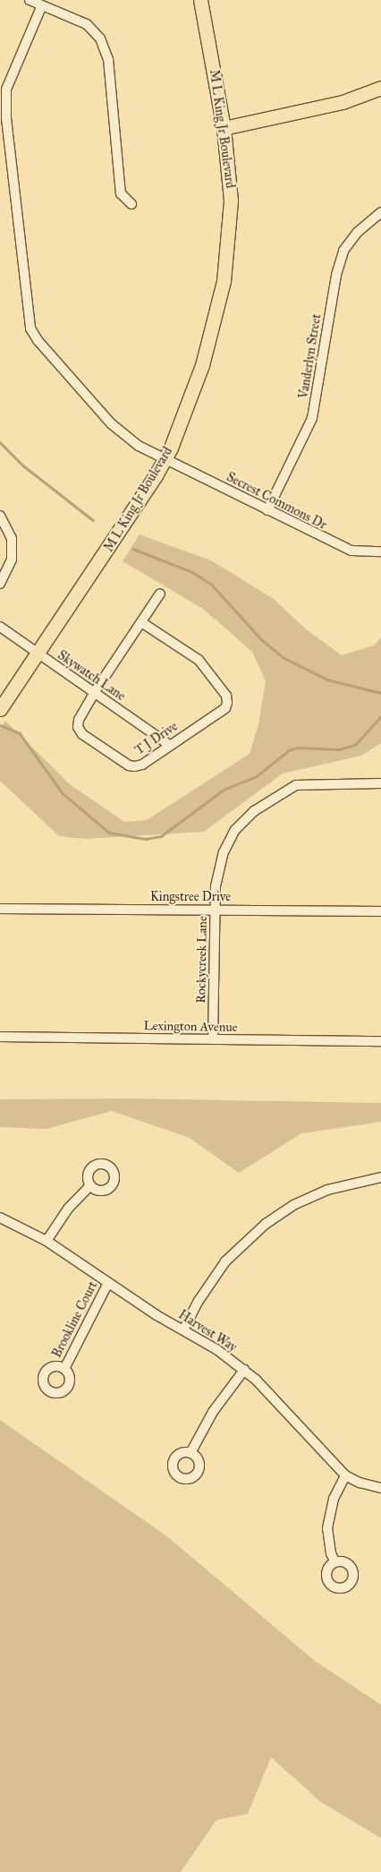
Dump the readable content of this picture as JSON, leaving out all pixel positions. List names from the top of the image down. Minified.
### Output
{"streets":{"main road":["M L King Jr Boulevard"],"street":["Vanderlyn Street","Secrest Commons Dr","Skywatch Lane","T J Drive","Kingstree Drive","Rockycreek Lane","Lexington Avenue","Brookline Court","Harvest Way"]},"crossings":[["M L King Jr Boulevard","Secrest Commons Dr"],["M L King Jr Boulevard","Skywatch Lane"],["Vanderlyn Street","Secrest Commons Dr"],["Skywatch Lane","T J Drive"],["Kingstree Drive","Rockycreek Lane"],["Rockycreek Lane","Lexington Avenue"],["Brookline Court","Harvest Way"]]}
